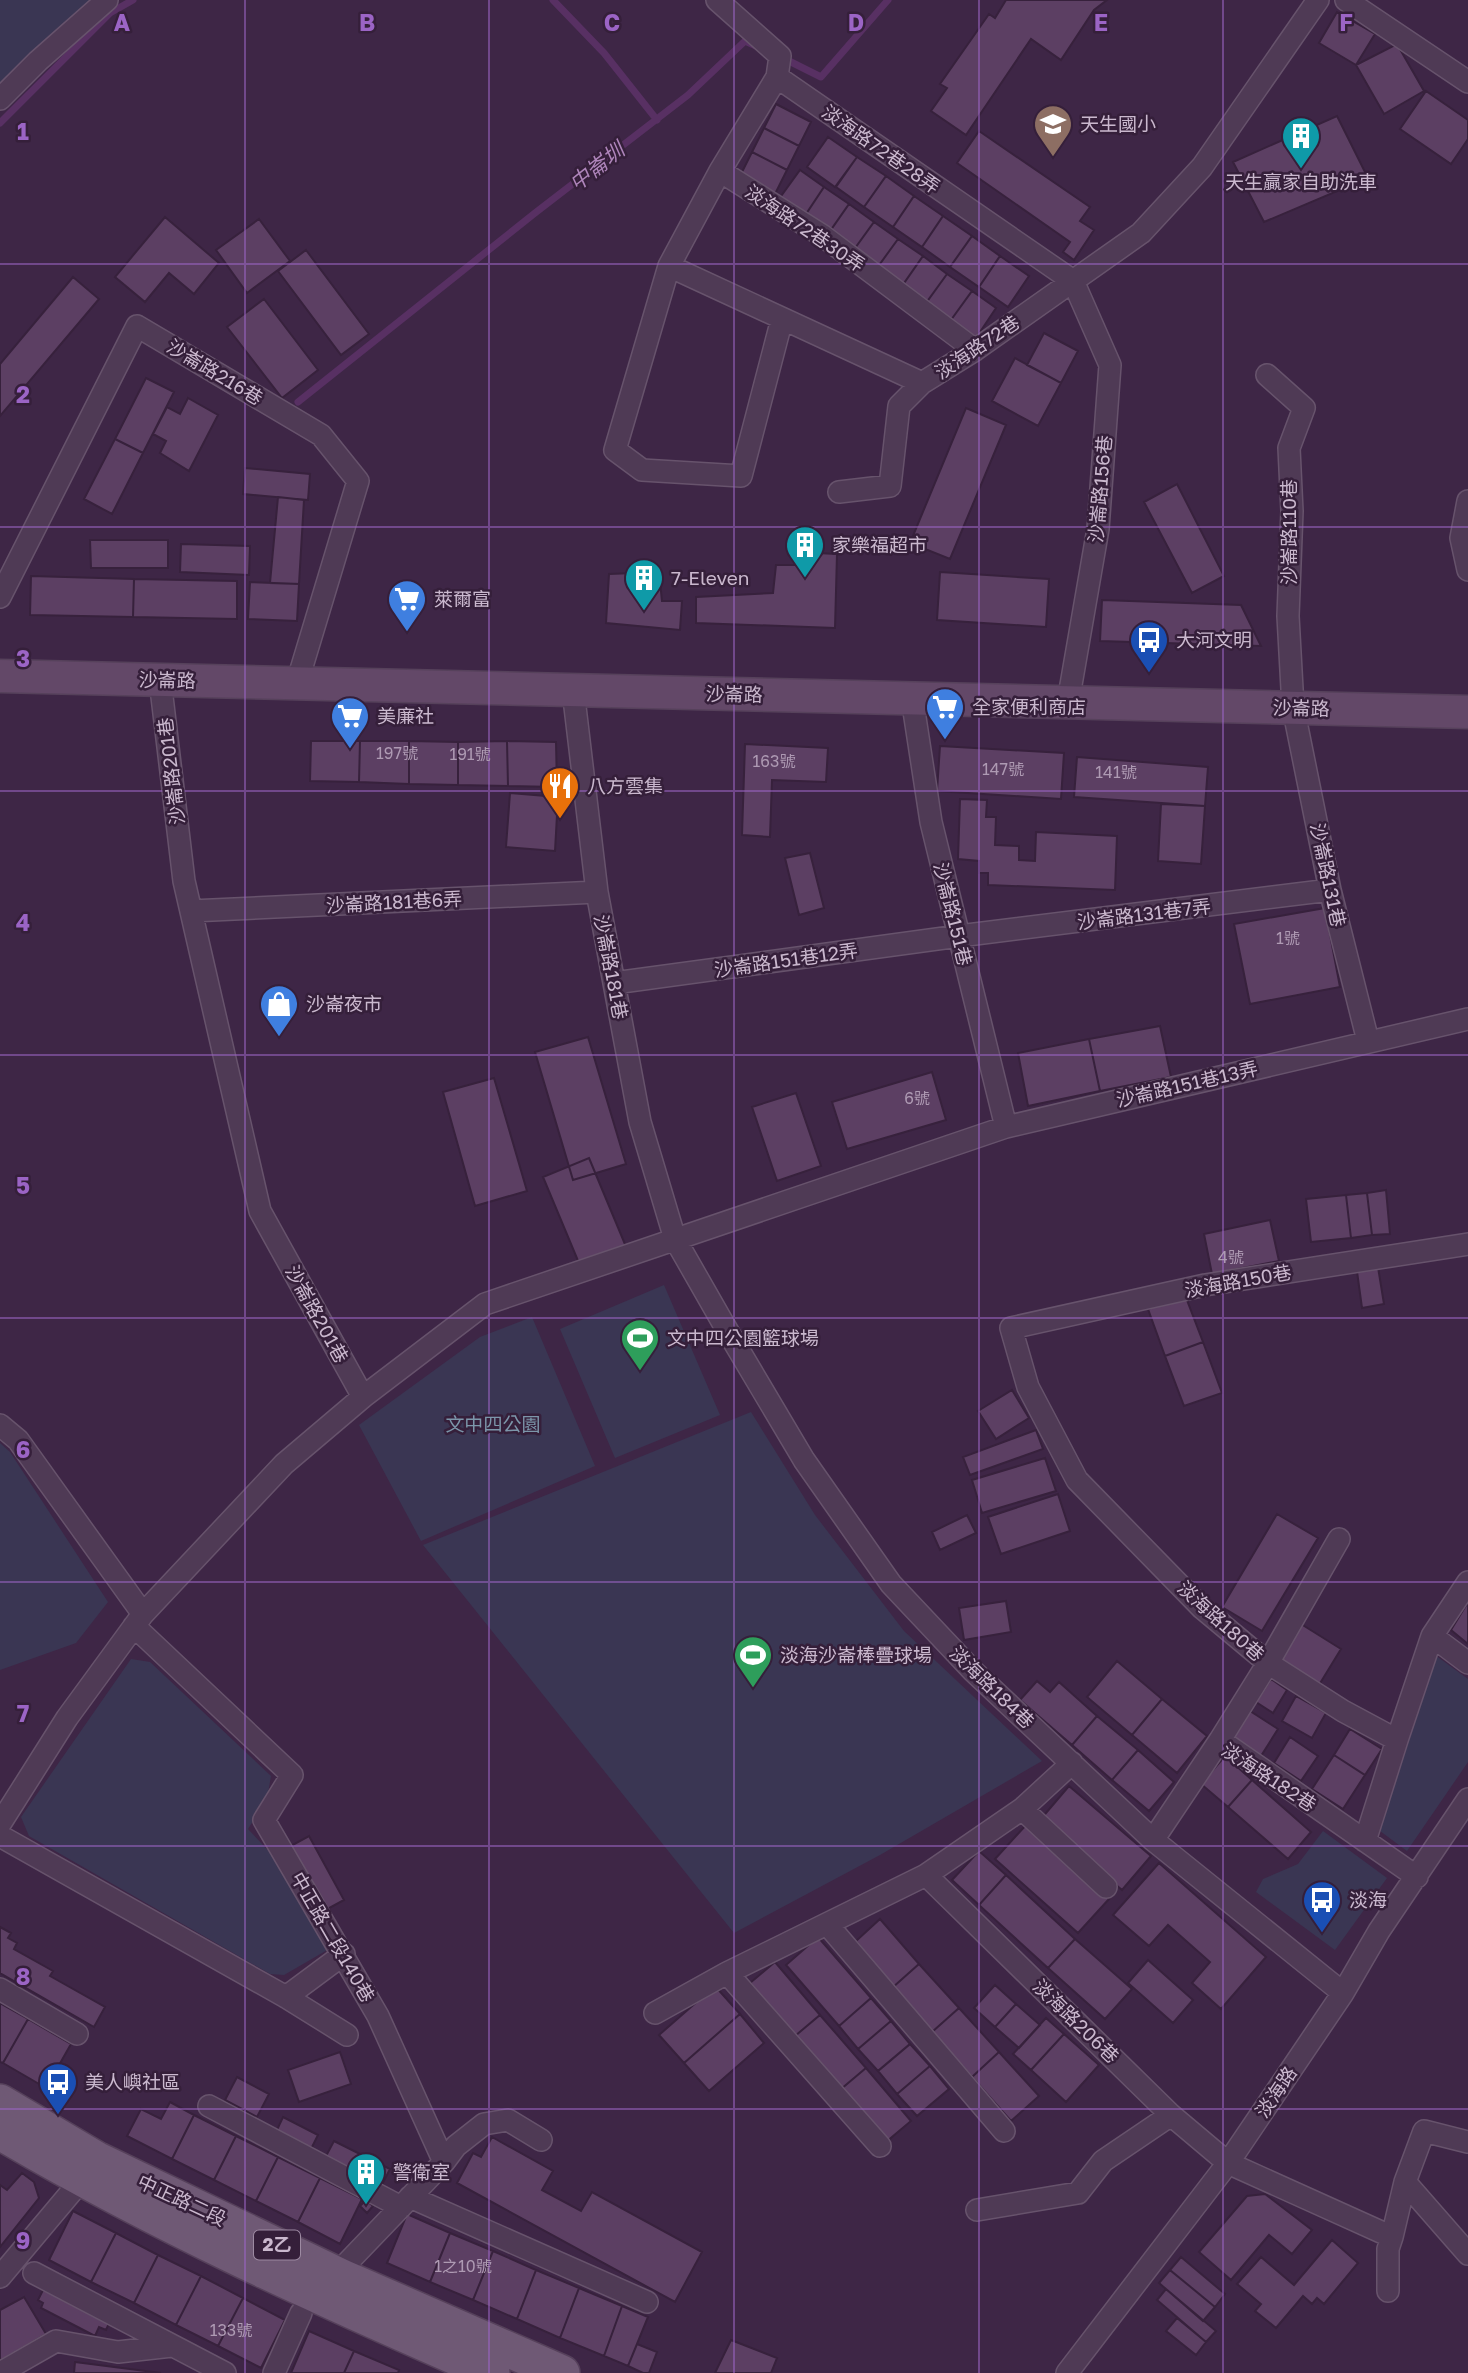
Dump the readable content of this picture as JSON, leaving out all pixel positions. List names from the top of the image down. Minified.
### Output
{"streets":{"main road":["中正路二段","2乙"],"street":["淡海路72巷28弄","淡海路72巷30弄","淡海路72巷","沙崙路216巷","沙崙路156巷","沙崙路110巷","沙崙路","沙崙路201巷","沙崙路131巷","沙崙路181巷6弄","沙崙路151巷","沙崙路131巷7弄","沙崙路151巷12弄","沙崙路181巷","沙崙路151巷13弄","淡海路150巷","淡海路180巷","淡海路184巷","淡海路182巷","中正路二段140巷","淡海路206巷","淡海路"]},"crossings":[["淡海路72巷28弄","淡海路72巷"],["淡海路72巷28弄","沙崙路156巷"],["淡海路72巷30弄","淡海路72巷"],["淡海路72巷","沙崙路156巷"],["沙崙路216巷","沙崙路"],["沙崙路156巷","沙崙路"],["沙崙路110巷","沙崙路"],["沙崙路110巷","沙崙路131巷"],["沙崙路","沙崙路201巷"],["沙崙路","沙崙路131巷"],["沙崙路","沙崙路151巷"],["沙崙路","沙崙路181巷"],["沙崙路201巷","沙崙路181巷6弄"],["沙崙路131巷","沙崙路131巷7弄"],["沙崙路131巷","沙崙路151巷13弄"],["沙崙路181巷6弄","沙崙路181巷"],["沙崙路151巷","沙崙路131巷7弄"],["沙崙路151巷","沙崙路151巷12弄"],["沙崙路151巷","沙崙路151巷13弄"],["沙崙路131巷7弄","沙崙路151巷12弄"],["沙崙路151巷12弄","沙崙路181巷"],["沙崙路181巷","淡海路184巷"],["淡海路150巷","淡海路180巷"],["淡海路184巷","淡海路182巷"],["淡海路184巷","淡海路"],["淡海路182巷","淡海路"],["淡海路206巷","淡海路"]],"water":["中崙圳"],"parks":["文中四公園"],"places":{"school or university":["天生國小"],"building":["天生贏家自助洗車","家樂福超市","7-Eleven","警衛室"],"supermarket":["萊爾富","全家便利商店","美廉社"],"bus stop":["大河文明","淡海","美人嶼社區"],"restaurant":["八方雲集"],"shop":["沙崙夜市"],"sports":["文中四公園籃球場","淡海沙崙棒疊球場"]},"house_numbers":["197號","191號","163號","147號","141號","1號","6號","4號","1之10號","133號"],"grid":{"columns":["A","B","C","D","E","F"],"rows":["1","2","3","4","5","6","7","8","9"]}}
